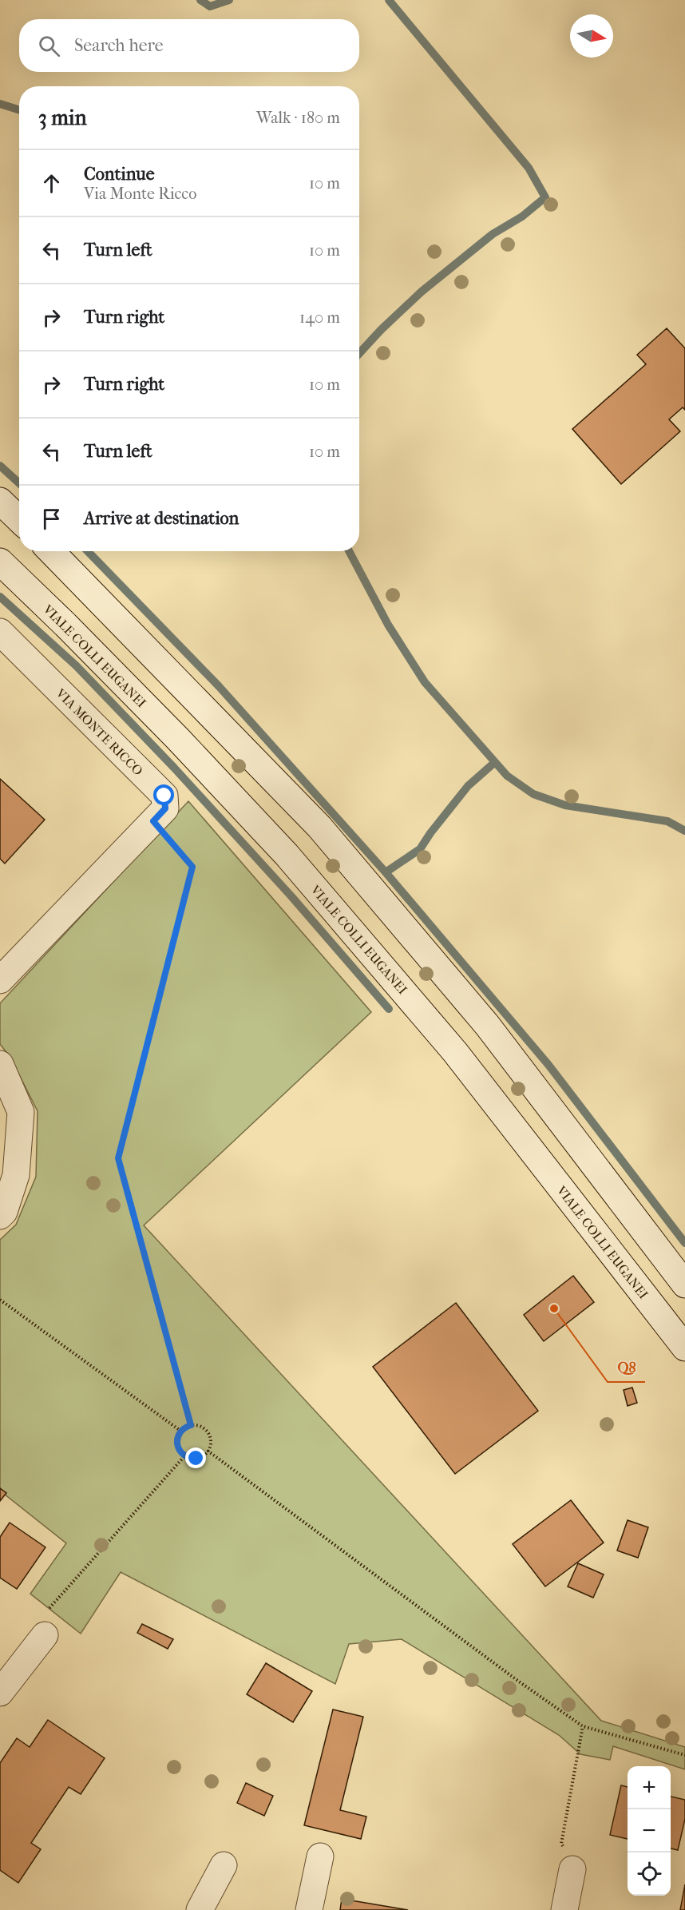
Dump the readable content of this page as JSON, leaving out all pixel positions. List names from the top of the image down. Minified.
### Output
{"streets":{"main road":["VIALE COLLI EUGANEI","VIA MONTE RICCO"]},"places":["Q8"],"north":"right","page":{"search":"Search here","heading":["3 min","Walk · 180 m"],"list":[["Continue","Via Monte Ricco","10 m"],["Turn left","10 m"],["Turn right","140 m"],["Turn right","10 m"],["Turn left","10 m"],"Arrive at destination"],"map_buttons":["+","−"]}}
